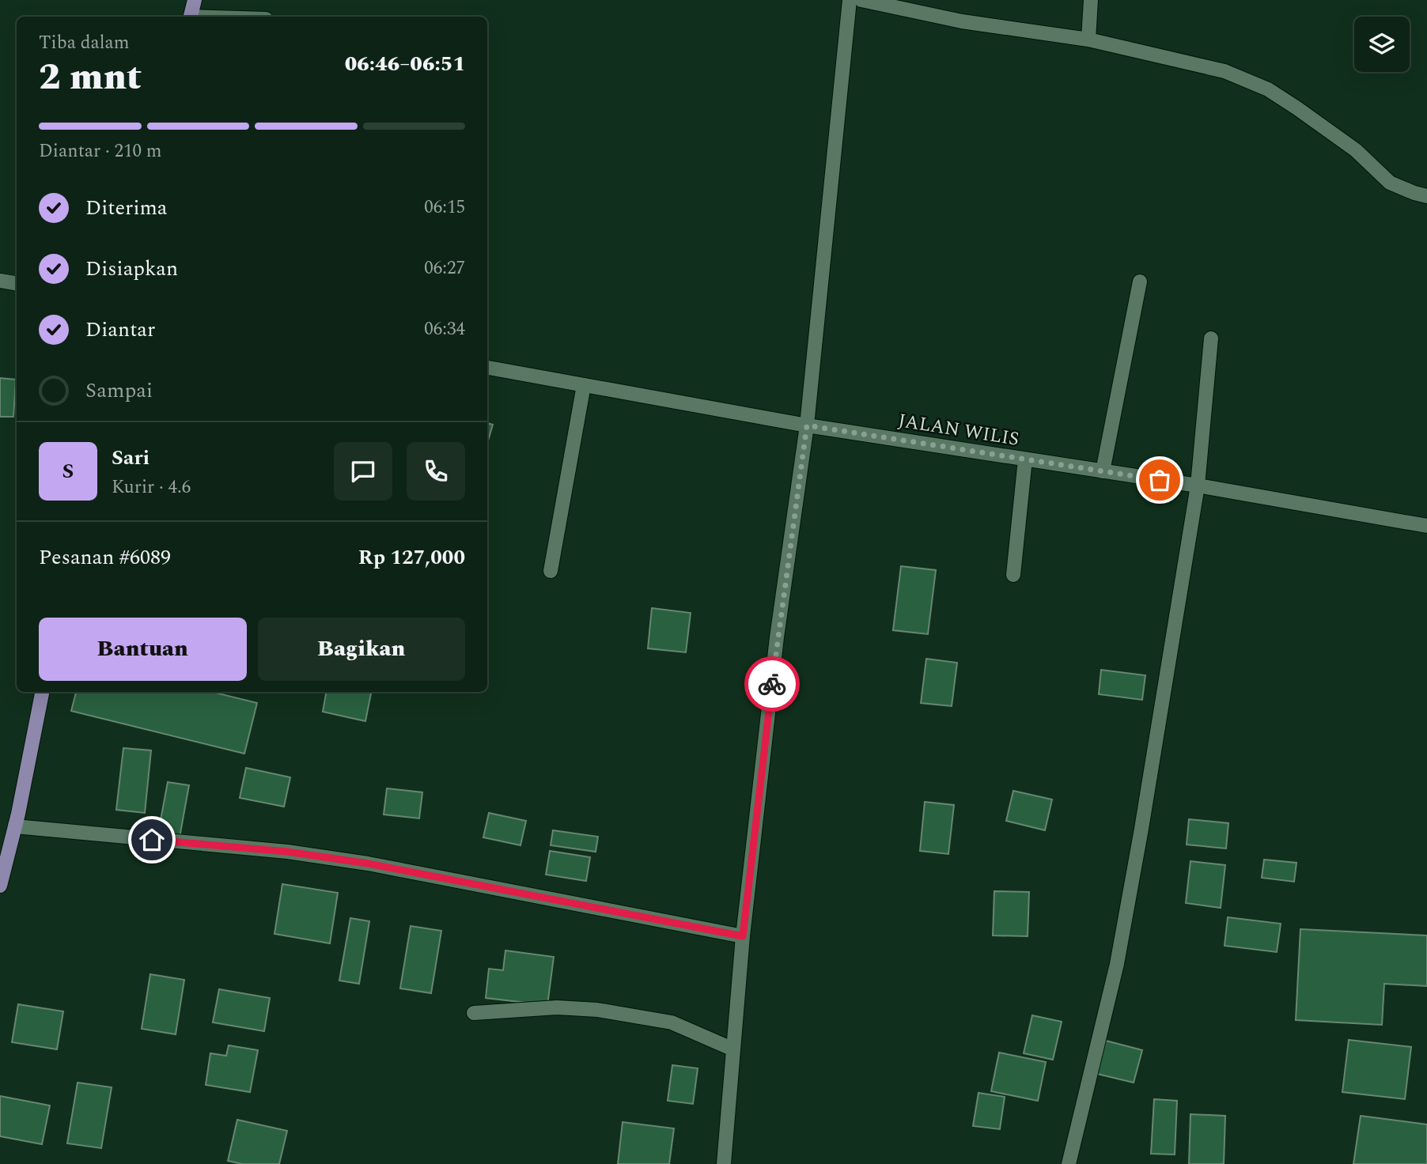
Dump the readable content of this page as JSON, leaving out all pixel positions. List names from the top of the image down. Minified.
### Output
{"streets":{"street":["JALAN WILIS"]},"page":{"heading":["2 mnt","Tiba dalam","06:46–06:51"],"panel":["Sari","Kurir · 4.6","Pesanan #6089","Rp 127,000"],"bar":"Diantar · 210 m","list":[["Diterima","06:15"],["Disiapkan","06:27"],["Diantar","06:34"],"Sampai"],"round":"S","buttons":["Bantuan","Bagikan"]}}
